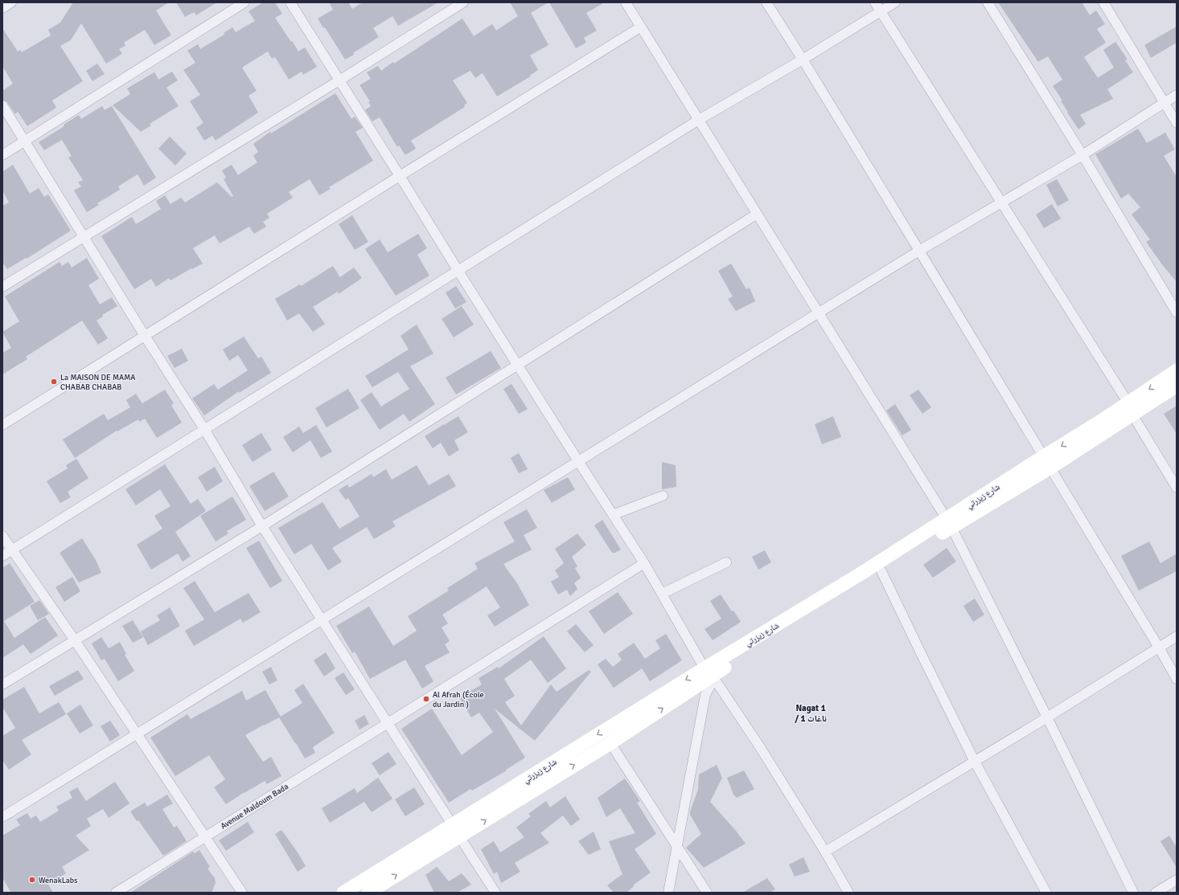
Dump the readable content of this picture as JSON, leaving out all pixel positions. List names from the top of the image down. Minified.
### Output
{"streets":{"street":["شارع زيزرتي","Avenue Maldoum Bada"]},"districts":["Nagat 1 / ناغات 1"],"places":["La MAISON DE MAMA CHABAB CHABAB","Al Afrah (École du Jardin )","WenakLabs"]}
